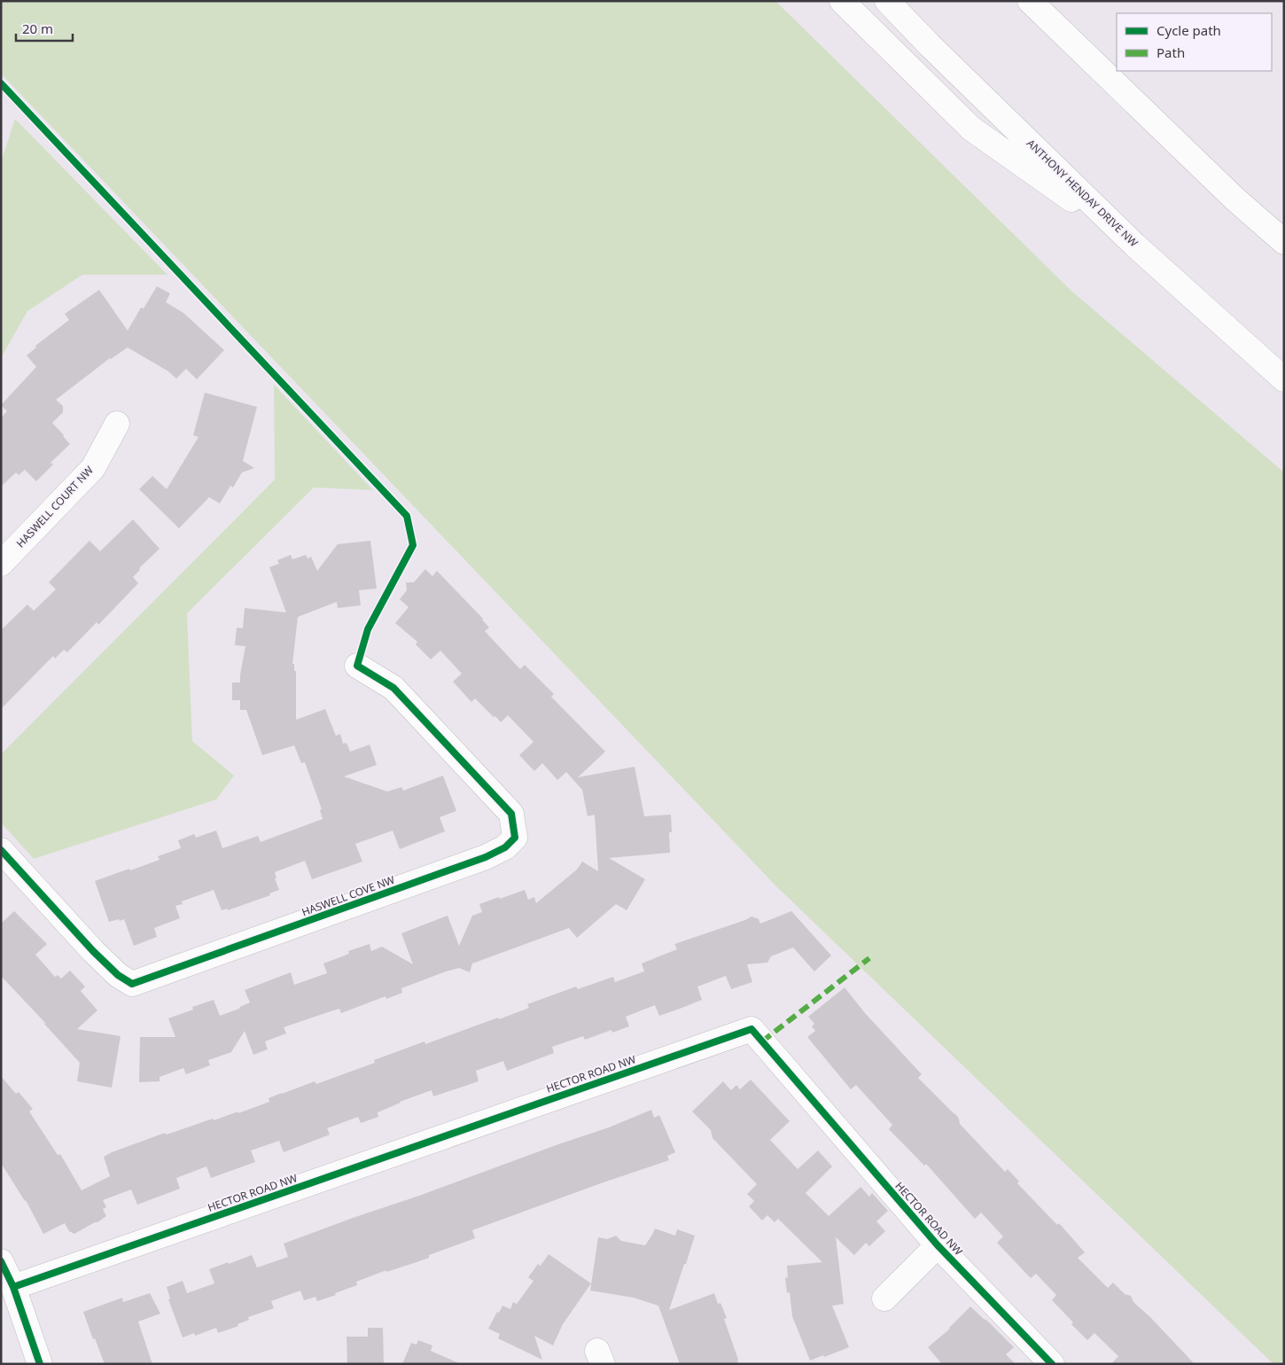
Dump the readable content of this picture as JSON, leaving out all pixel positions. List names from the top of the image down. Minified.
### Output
{"streets":{"main road":["ANTHONY HENDAY DRIVE NW","HASWELL COURT NW","HASWELL COVE NW","HECTOR ROAD NW"]},"legend":["Cycle path","Path"],"scale_bar":"20 m"}
